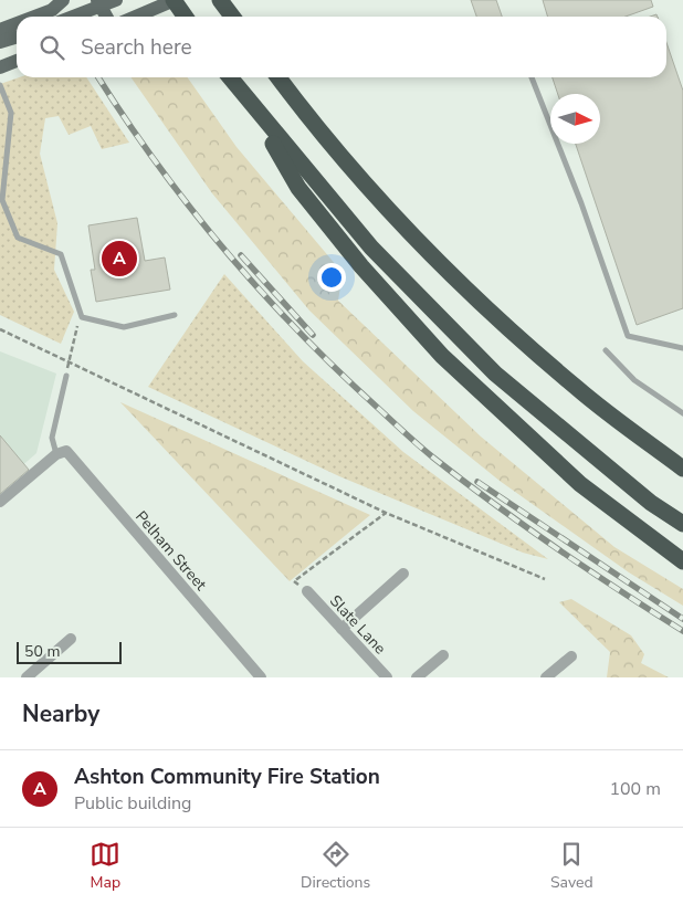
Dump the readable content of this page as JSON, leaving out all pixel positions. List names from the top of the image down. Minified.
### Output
{"streets":{"street":["Pelham Street","Slate Lane"]},"scale_bar":"50 m","north":"right","page":{"search":"Search here","pins":"A","scale":"50 m","heading":"Nearby","list":[{"mark":"A","name":"Ashton Community Fire Station","note":"Public building","value":"100 m"}],"nav":["Map","Directions","Saved"]}}
